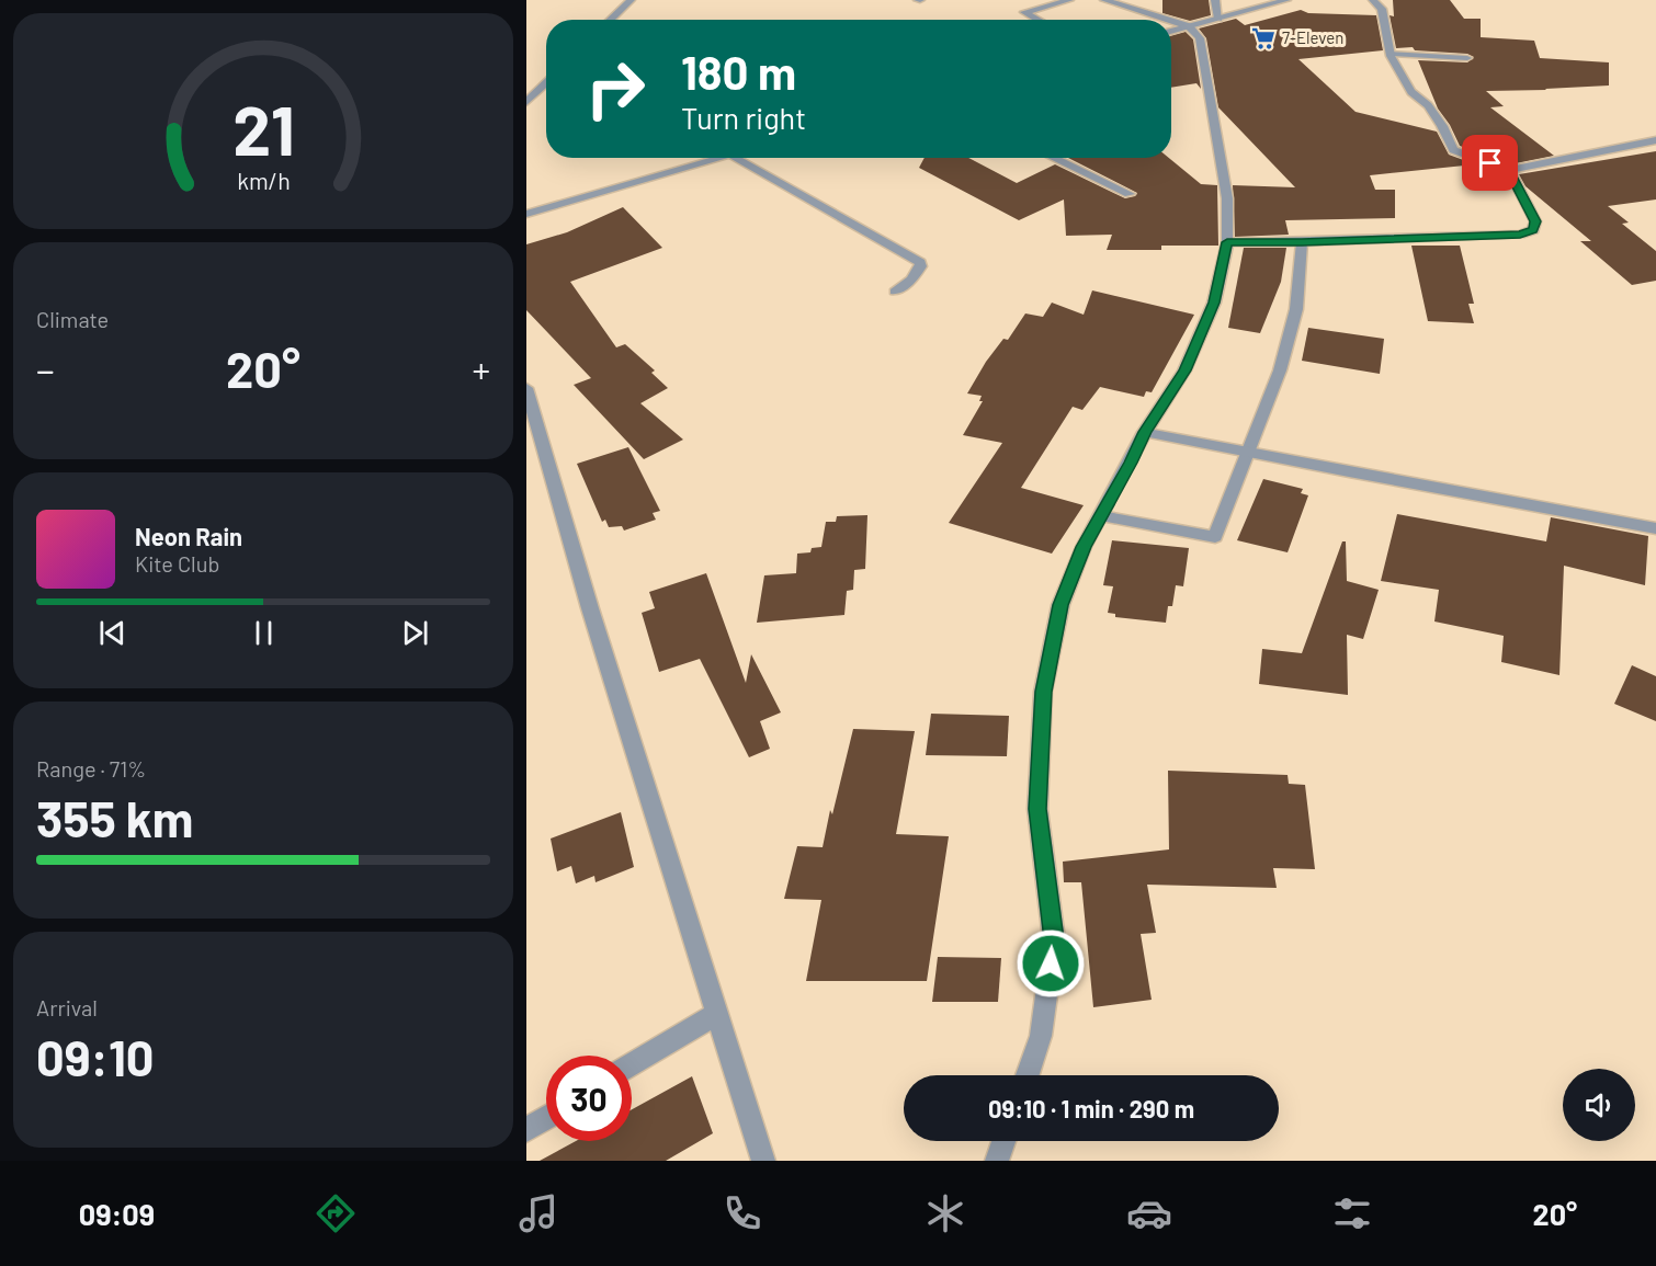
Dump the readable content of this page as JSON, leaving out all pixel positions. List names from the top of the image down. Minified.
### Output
{"places":{"supermarket":["7-Eleven"]},"page":{"turn":["180 m","Turn right"],"tile":["Climate",["Range · 71%","355 km"],["Arrival","09:10"]],"heat":["−","20°","+"],"song":["Neon Rain","Kite Club"],"limit":"30","trip":"09:10 · 1 min · 290 m","tabs":["09:09","20°"],"gauge":["21","km/h"]}}
